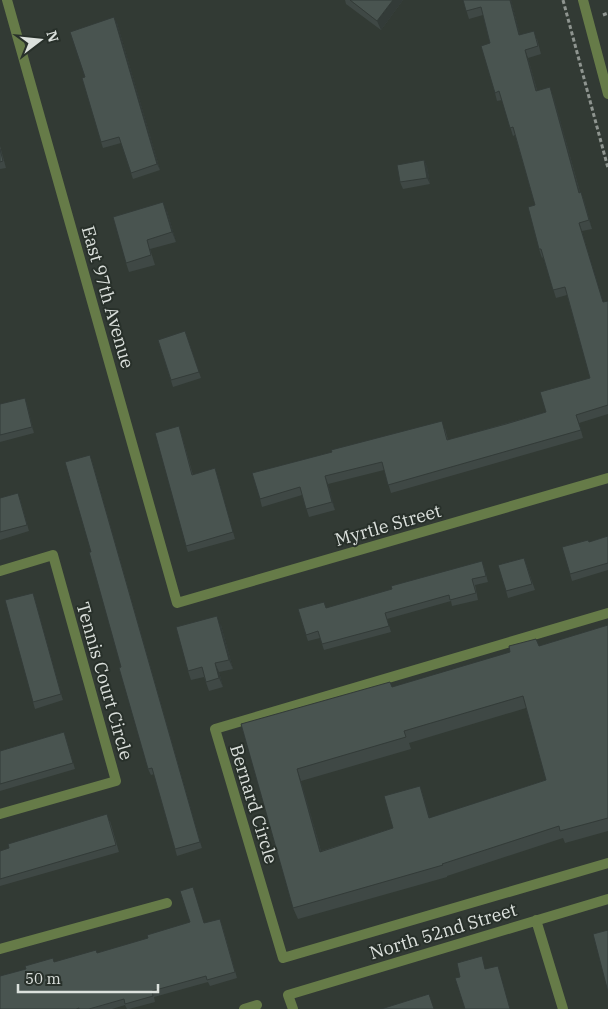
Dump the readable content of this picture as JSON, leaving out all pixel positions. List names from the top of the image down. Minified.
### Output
{"streets":{"street":["East 97th Avenue","Myrtle Street","Tennis Court Circle","Bernard Circle","North 52nd Street"]},"crossings":[["East 97th Avenue","Myrtle Street"]],"scale_bar":"50 m","north":"right"}
